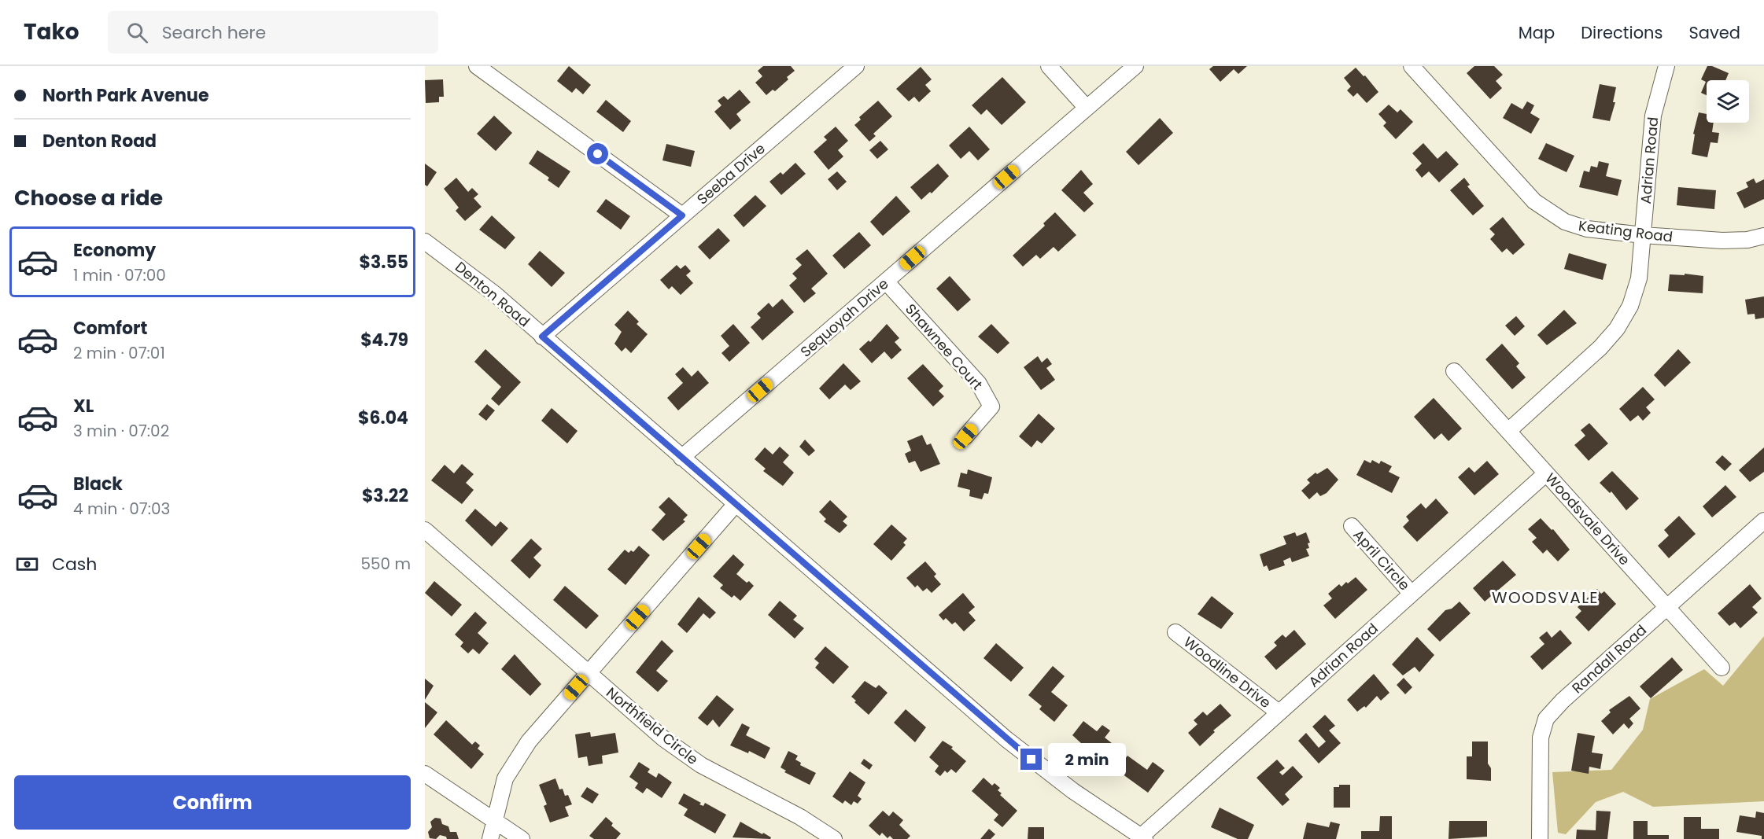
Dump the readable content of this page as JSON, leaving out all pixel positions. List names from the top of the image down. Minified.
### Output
{"streets":{"street":["Adrian Road","Seeba Drive","Keating Road","Denton Road","Sequoyah Drive","Shawnee Court","Woodsvale Drive","April Circle","Randall Road","Woodline Drive","Northfield Circle"]},"crossings":[["Adrian Road","Keating Road"],["Adrian Road","Denton Road"],["Adrian Road","Woodsvale Drive"],["Adrian Road","April Circle"],["Adrian Road","Woodline Drive"],["Seeba Drive","Denton Road"],["Denton Road","Sequoyah Drive"],["Sequoyah Drive","Shawnee Court"],["Woodsvale Drive","Randall Road"]],"districts":["WOODSVALE"],"page":{"header":"Tako","search":"Search here","nav":["Map","Directions","Saved"],"banner":["North Park Avenue","Denton Road"],"heading":"Choose a ride","list":[{"name":"Economy","note":"1 min · 07:00","value":"$3.55"},{"name":"Comfort","note":"2 min · 07:01","value":"$4.79"},{"name":"XL","note":"3 min · 07:02","value":"$6.04"},{"name":"Black","note":"4 min · 07:03","value":"$3.22"}],"pay":["Cash","550 m"],"bubble":"2 min","buttons":"Confirm"}}
